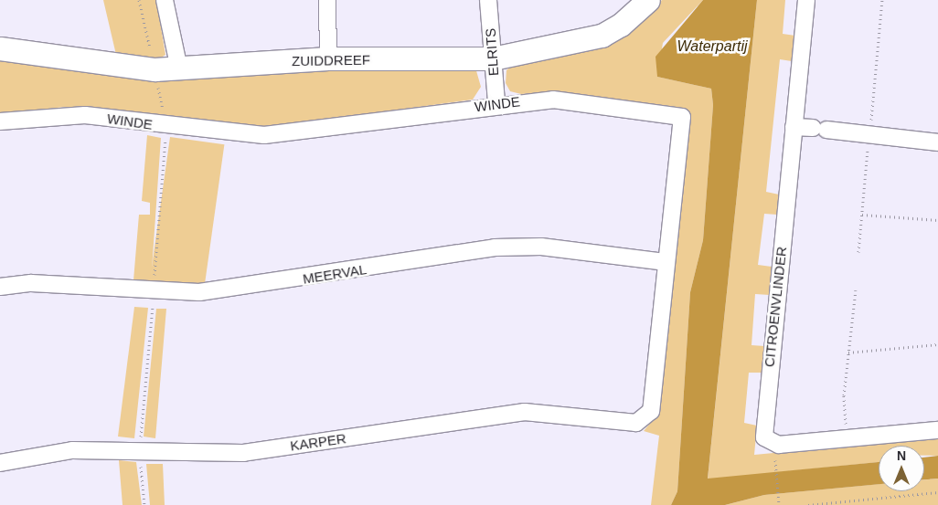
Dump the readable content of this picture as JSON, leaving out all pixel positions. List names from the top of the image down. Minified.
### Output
{"streets":{"street":["ELRITS","ZUIDDREEF","WINDE","MEERVAL","CITROENVLINDER","KARPER"]},"crossings":[["ELRITS","ZUIDDREEF"],["ELRITS","WINDE"],["WINDE","MEERVAL"],["WINDE","KARPER"]],"water":["Waterpartij"],"north":"top"}
